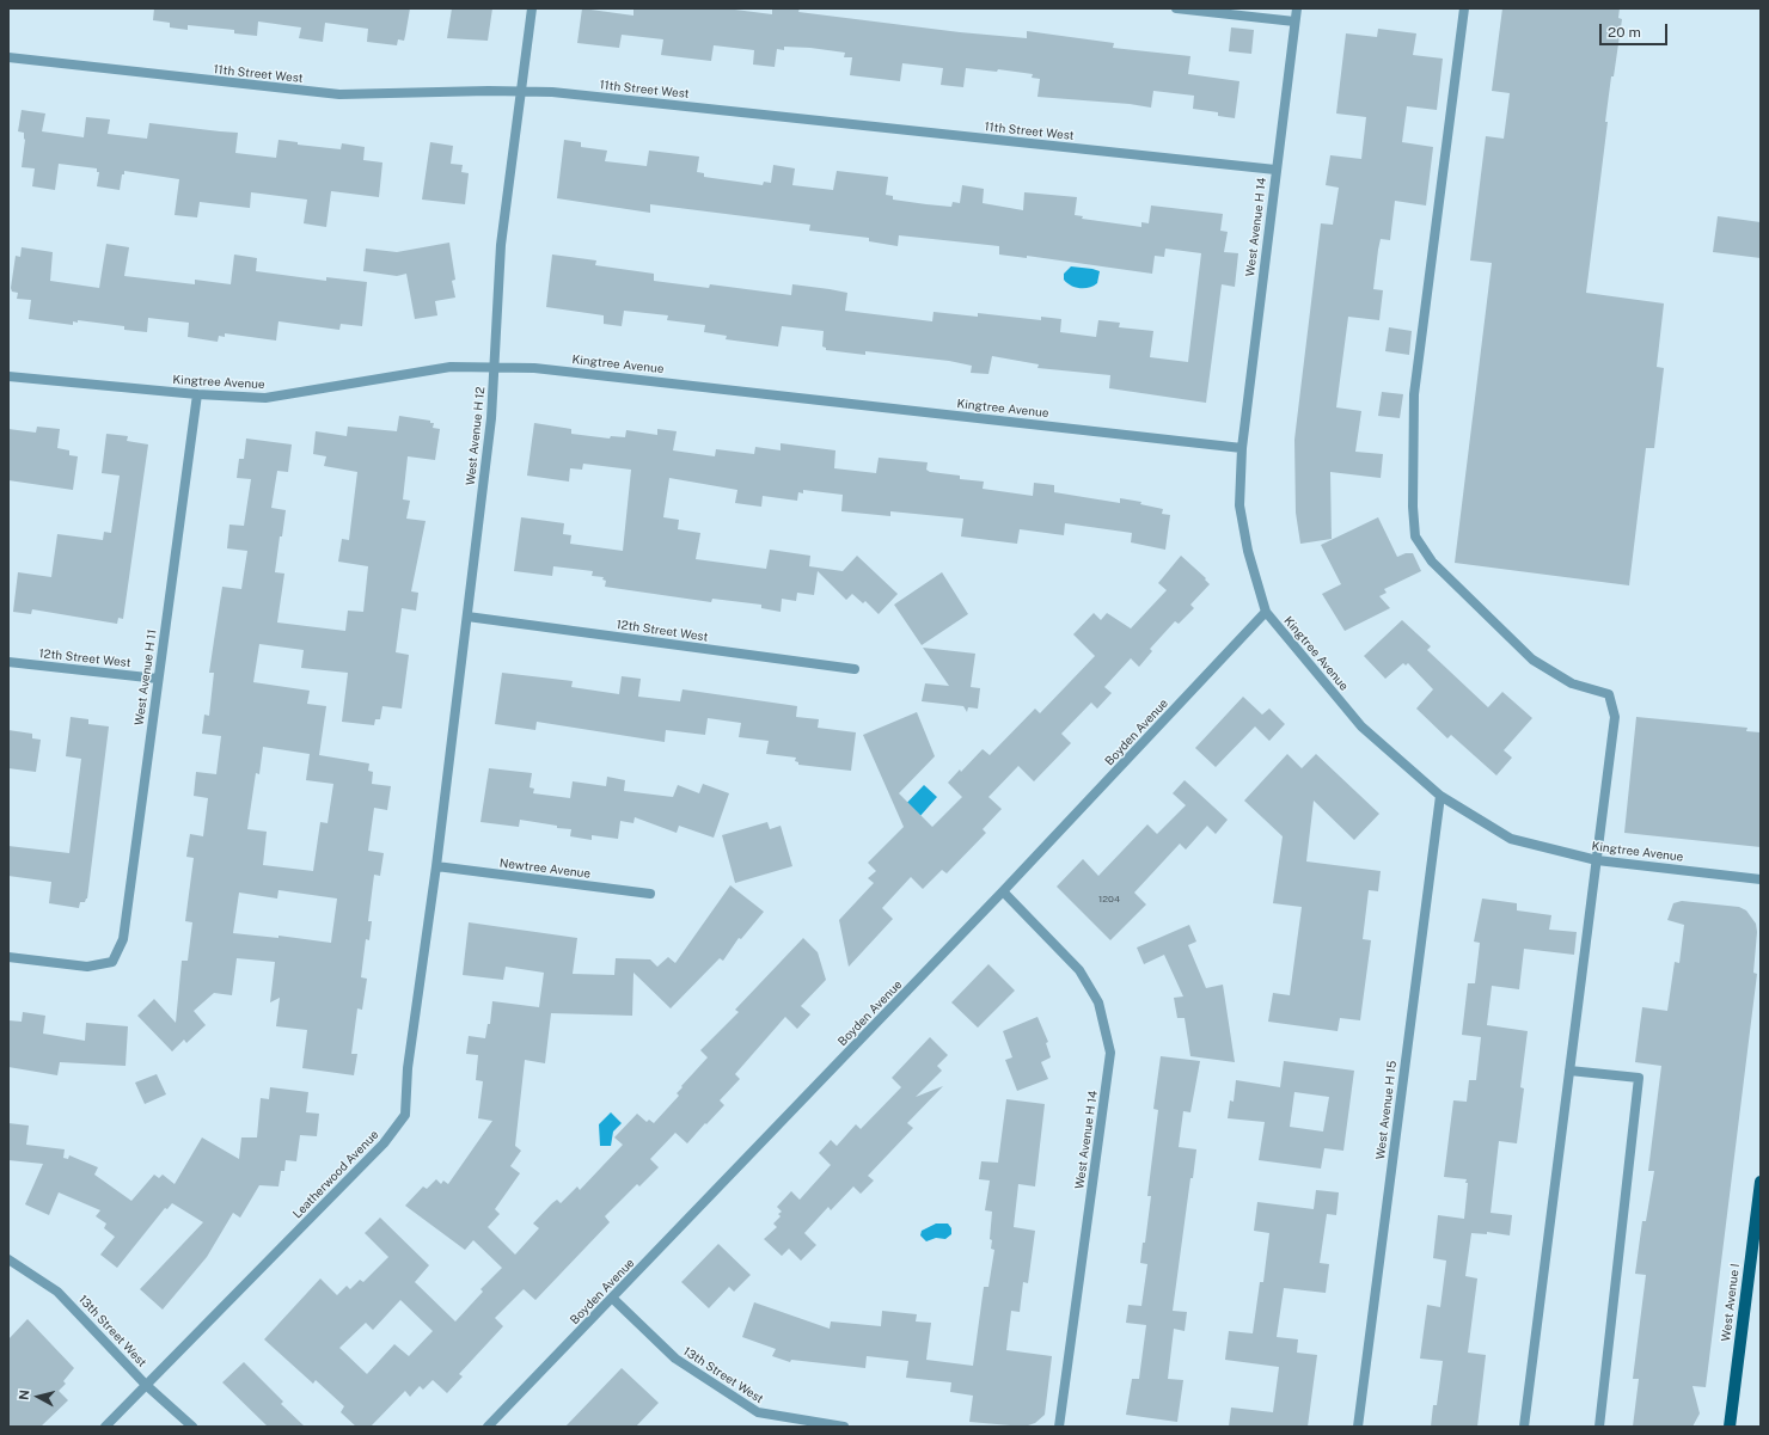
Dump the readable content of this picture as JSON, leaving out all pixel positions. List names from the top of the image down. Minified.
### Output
{"streets":{"main road":["West Avenue I"],"street":["11th Street West","West Avenue H 14","Kingtree Avenue","West Avenue H 12","12th Street West","West Avenue H 11","Boyden Avenue","Newtree Avenue","West Avenue H 15","Leatherwood Avenue","13th Street West"]},"crossings":[["11th Street West","West Avenue H 14"],["11th Street West","West Avenue H 12"],["West Avenue H 14","Kingtree Avenue"],["West Avenue H 14","Boyden Avenue"],["Kingtree Avenue","West Avenue H 12"],["Kingtree Avenue","West Avenue H 11"],["Kingtree Avenue","Boyden Avenue"],["Kingtree Avenue","West Avenue H 15"],["West Avenue H 12","12th Street West"],["West Avenue H 12","Newtree Avenue"],["West Avenue H 12","Leatherwood Avenue"],["12th Street West","West Avenue H 11"],["Boyden Avenue","13th Street West"],["Newtree Avenue","Leatherwood Avenue"],["Leatherwood Avenue","13th Street West"]],"house_numbers":["1204"],"scale_bar":"20 m","north":"left"}
